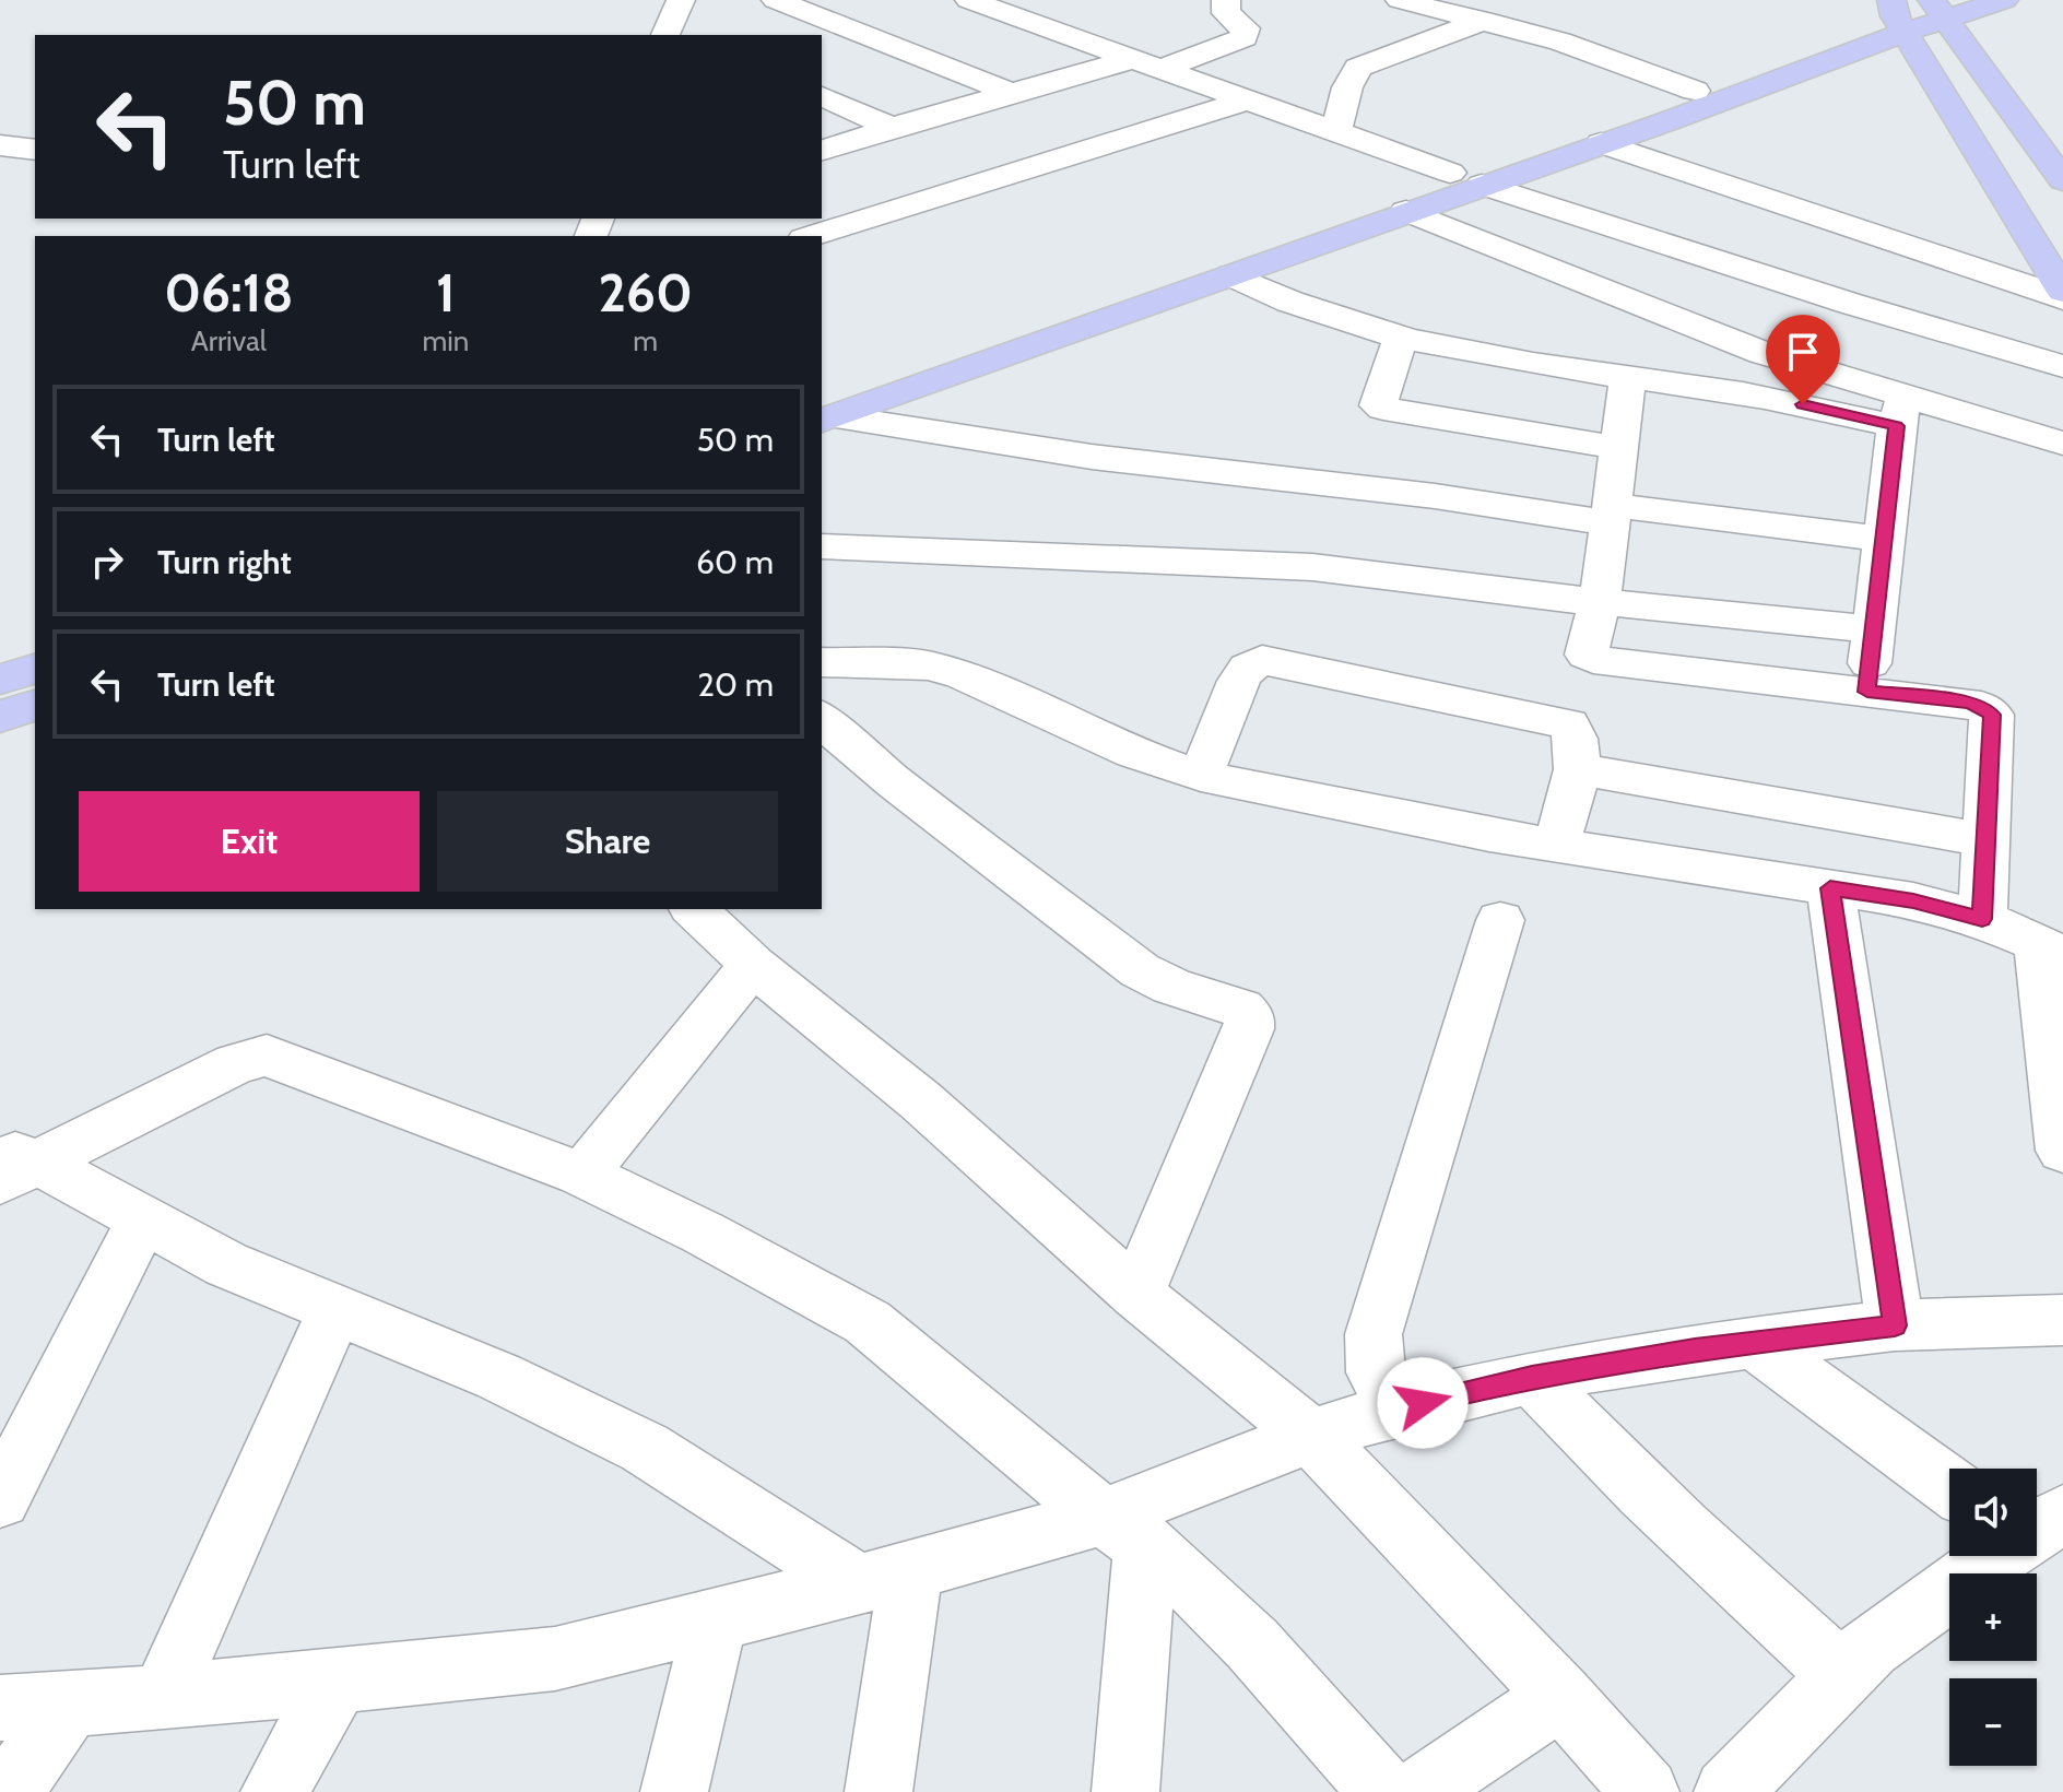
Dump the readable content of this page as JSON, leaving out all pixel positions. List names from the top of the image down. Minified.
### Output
{"page":{"turn":["50 m","Turn left"],"eta":["06:18","Arrival","1","min","260","m"],"list":[{"name":"Turn left","value":"50 m"},{"name":"Turn right","value":"60 m"},{"name":"Turn left","value":"20 m"}],"buttons":["Exit","Share"],"map_buttons":["+","−"]}}
